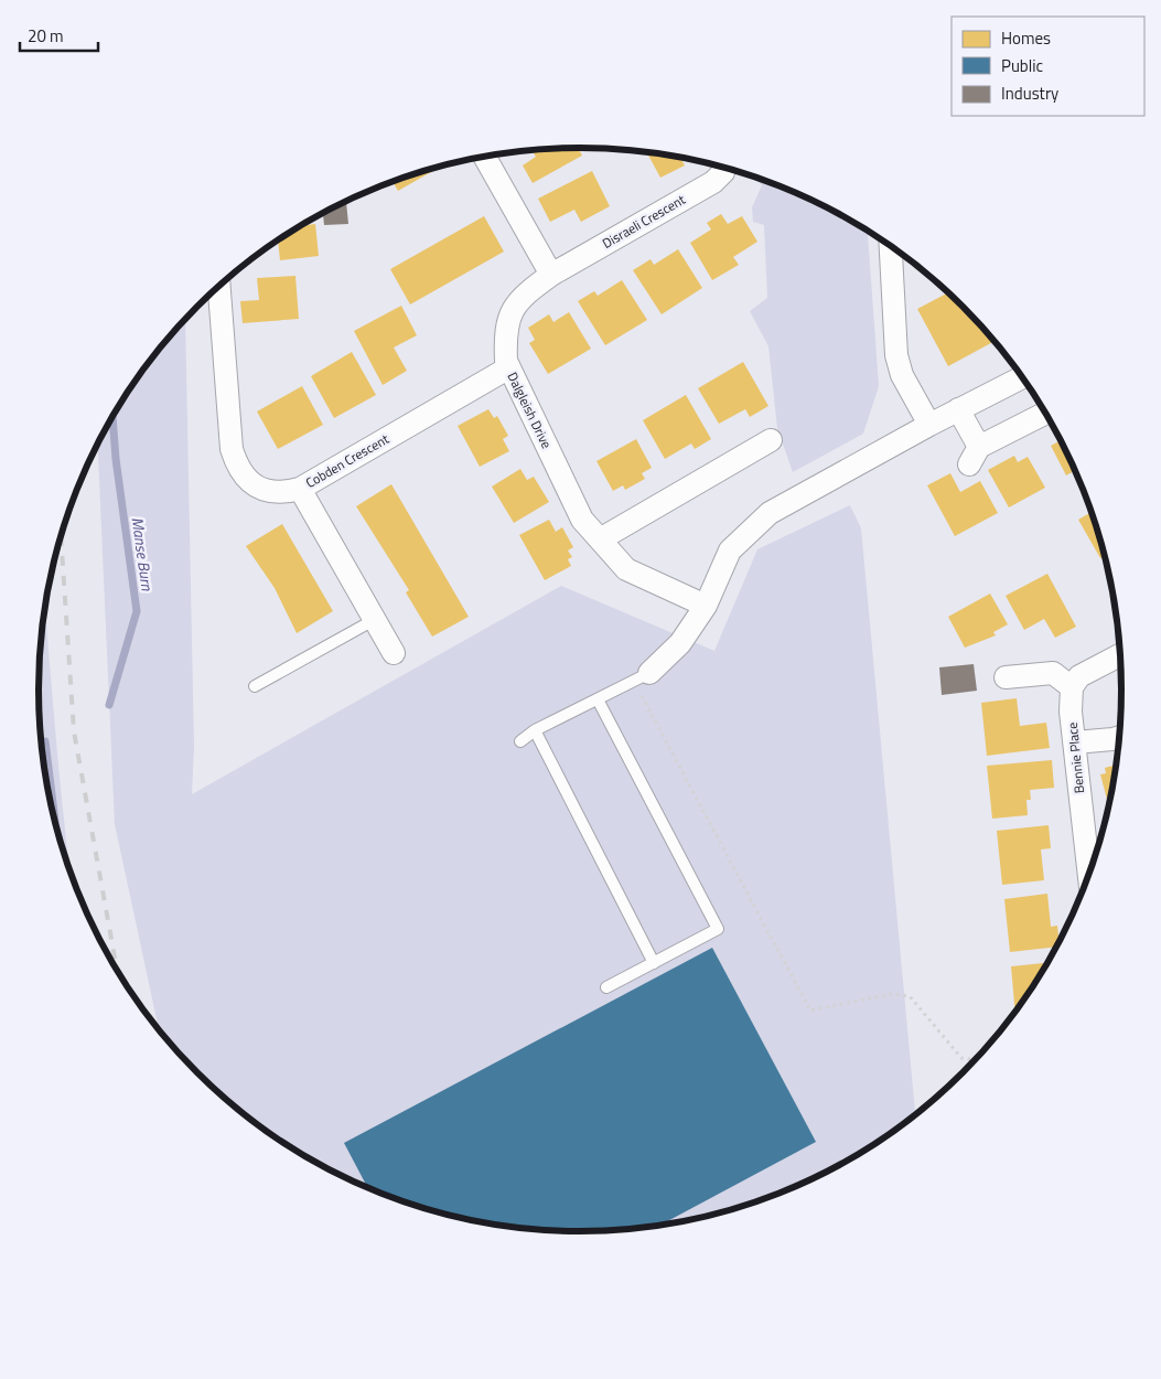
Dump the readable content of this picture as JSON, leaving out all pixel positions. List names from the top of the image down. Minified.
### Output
{"streets":{"street":["Disraeli Crescent","Dalgleish Drive","Cobden Crescent","Bennie Place"]},"crossings":[["Disraeli Crescent","Dalgleish Drive"],["Dalgleish Drive","Cobden Crescent"]],"water":["Manse Burn"],"legend":["Homes","Public","Industry"],"scale_bar":"20 m"}
